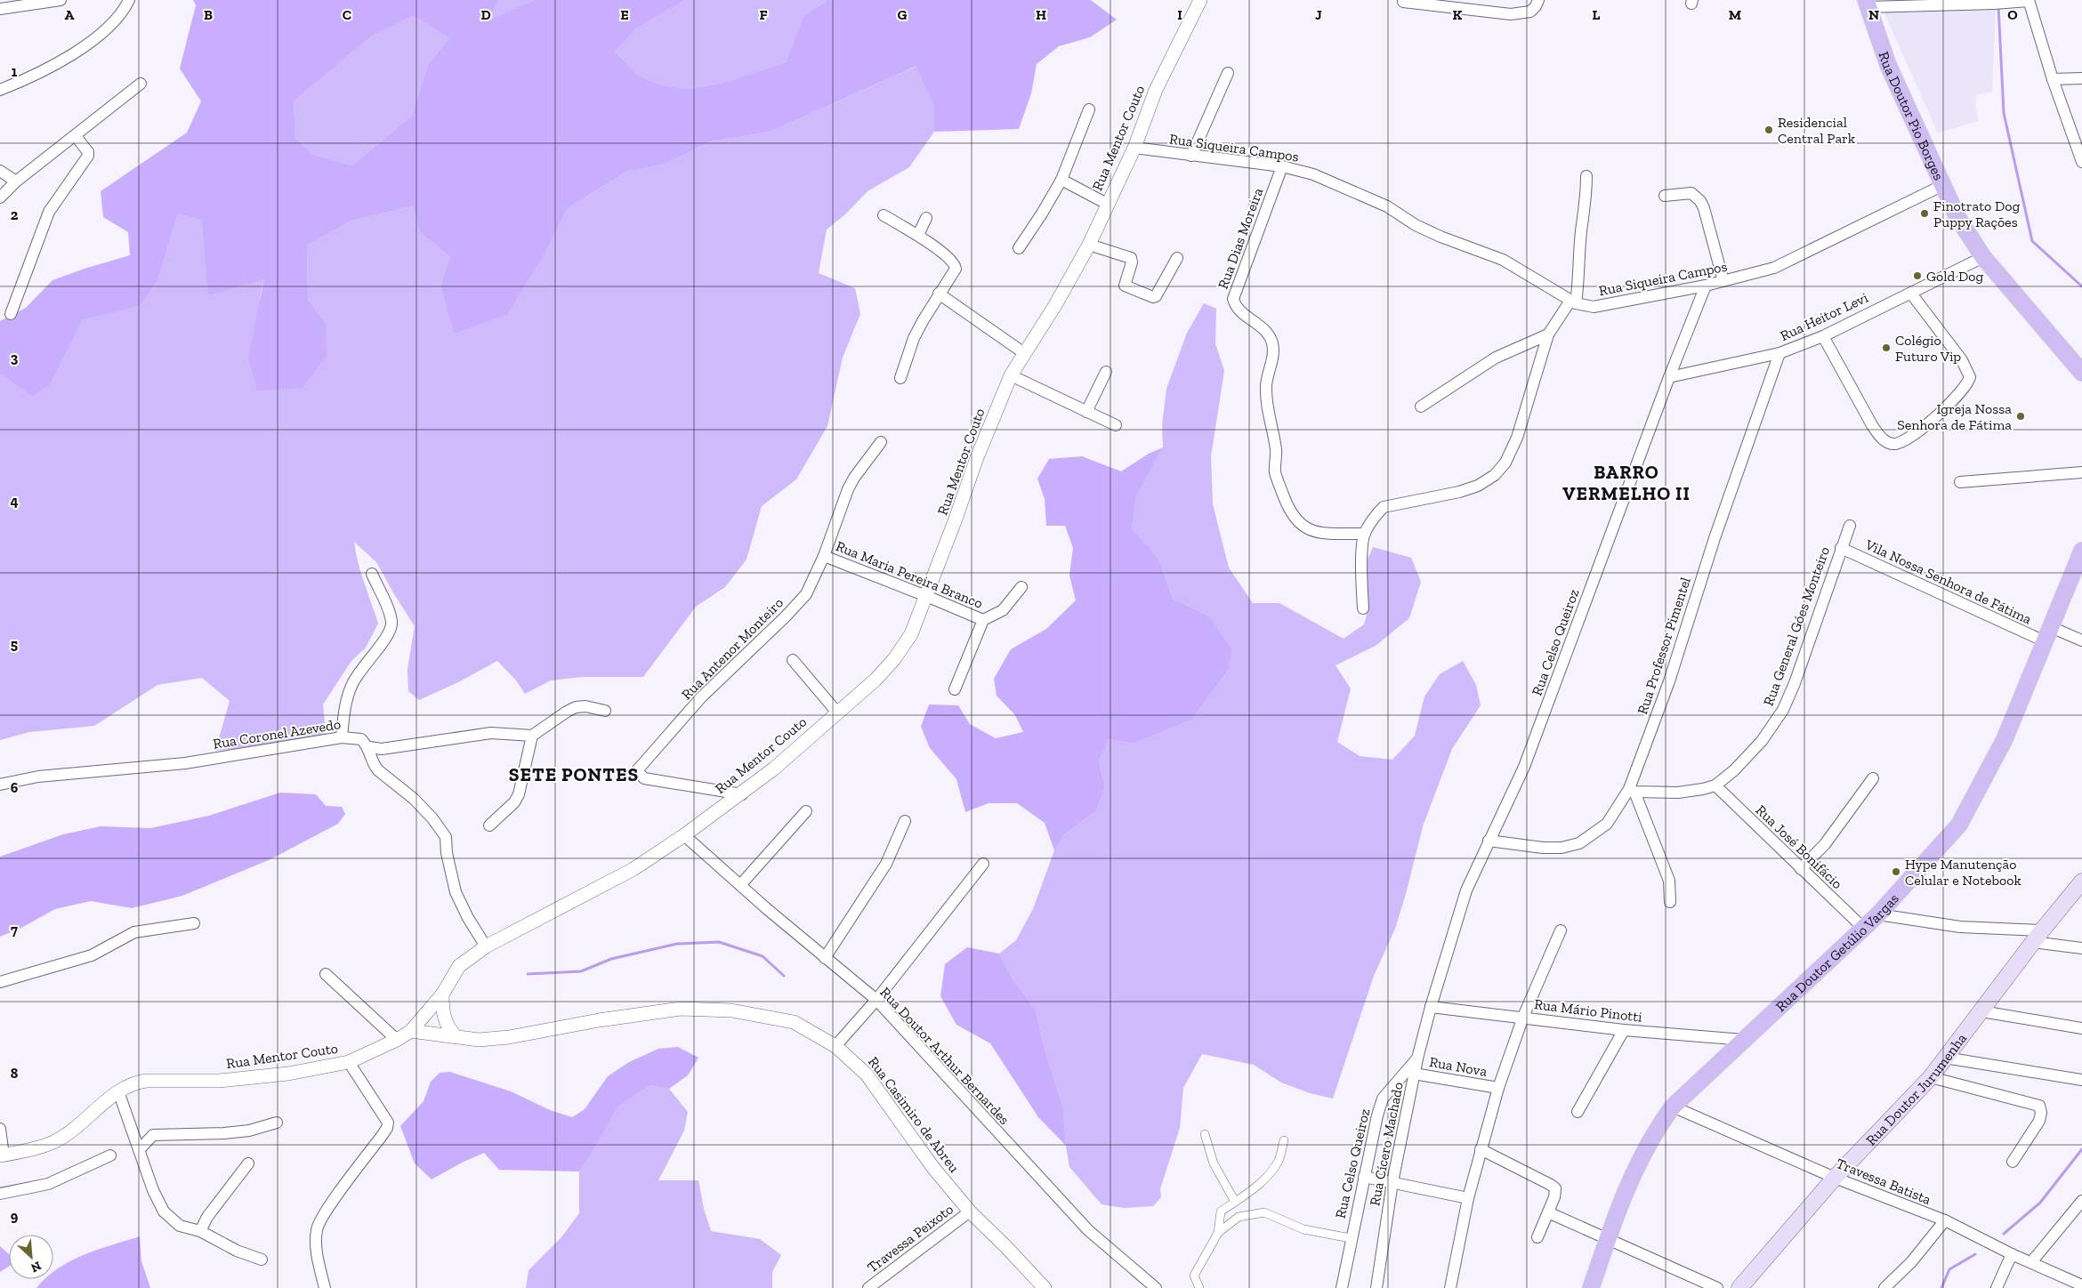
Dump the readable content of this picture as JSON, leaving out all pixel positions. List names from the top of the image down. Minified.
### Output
{"streets":{"main road":["Rua Doutor Pio Borges","Rua Doutor Getúlio Vargas","Rua Doutor Jurumenha"],"street":["Rua Mentor Couto","Rua Siqueira Campos","Rua Dias Moreira","Rua Heitor Levi","Rua Maria Pereira Branco","Vila Nossa Senhora de Fátima","Rua General Góes Monteiro","Rua Celso Queiroz","Rua Professor Pimentel","Rua Antenor Monteiro","Rua Coronel Azevedo","Rua José Bonifácio","Rua Mário Pinotti","Rua Doutor Arthur Bernardes","Rua Nova","Rua Casimiro de Abreu","Rua Cícero Machado","Travessa Batista","Travessa Peixoto"]},"crossings":[["Rua Doutor Pio Borges","Rua Siqueira Campos"],["Rua Doutor Pio Borges","Rua Heitor Levi"],["Rua Mentor Couto","Rua Siqueira Campos"],["Rua Mentor Couto","Rua Maria Pereira Branco"],["Rua Mentor Couto","Rua Antenor Monteiro"],["Rua Mentor Couto","Rua Doutor Arthur Bernardes"],["Rua Mentor Couto","Rua Casimiro de Abreu"],["Rua Siqueira Campos","Rua Dias Moreira"],["Rua Siqueira Campos","Rua Celso Queiroz"],["Rua Heitor Levi","Rua Celso Queiroz"],["Rua Heitor Levi","Rua Professor Pimentel"],["Rua Maria Pereira Branco","Rua Antenor Monteiro"],["Vila Nossa Senhora de Fátima","Rua General Góes Monteiro"],["Vila Nossa Senhora de Fátima","Rua Doutor Getúlio Vargas"],["Rua General Góes Monteiro","Rua Professor Pimentel"],["Rua General Góes Monteiro","Rua José Bonifácio"],["Rua Celso Queiroz","Rua Professor Pimentel"],["Rua Celso Queiroz","Rua Mário Pinotti"],["Rua Celso Queiroz","Rua Cícero Machado"],["Rua José Bonifácio","Rua Doutor Getúlio Vargas"],["Rua Doutor Getúlio Vargas","Rua Mário Pinotti"],["Rua Doutor Getúlio Vargas","Travessa Batista"],["Rua Mário Pinotti","Rua Cícero Machado"],["Rua Nova","Rua Cícero Machado"],["Rua Doutor Jurumenha","Travessa Batista"],["Rua Casimiro de Abreu","Travessa Peixoto"]],"districts":["BARRO VERMELHO II","SETE PONTES"],"places":["Residencial Central Park","Finotrato Dog Puppy Rações","Gold Dog","Colégio Futuro Vip","Igreja Nossa Senhora de Fátima","Hype Manutenção Celular e Notebook"],"north":"bottom right","grid":{"columns":["A","B","C","D","E","F","G","H","I","J","K","L","M","N","O"],"rows":["1","2","3","4","5","6","7","8","9"]}}
